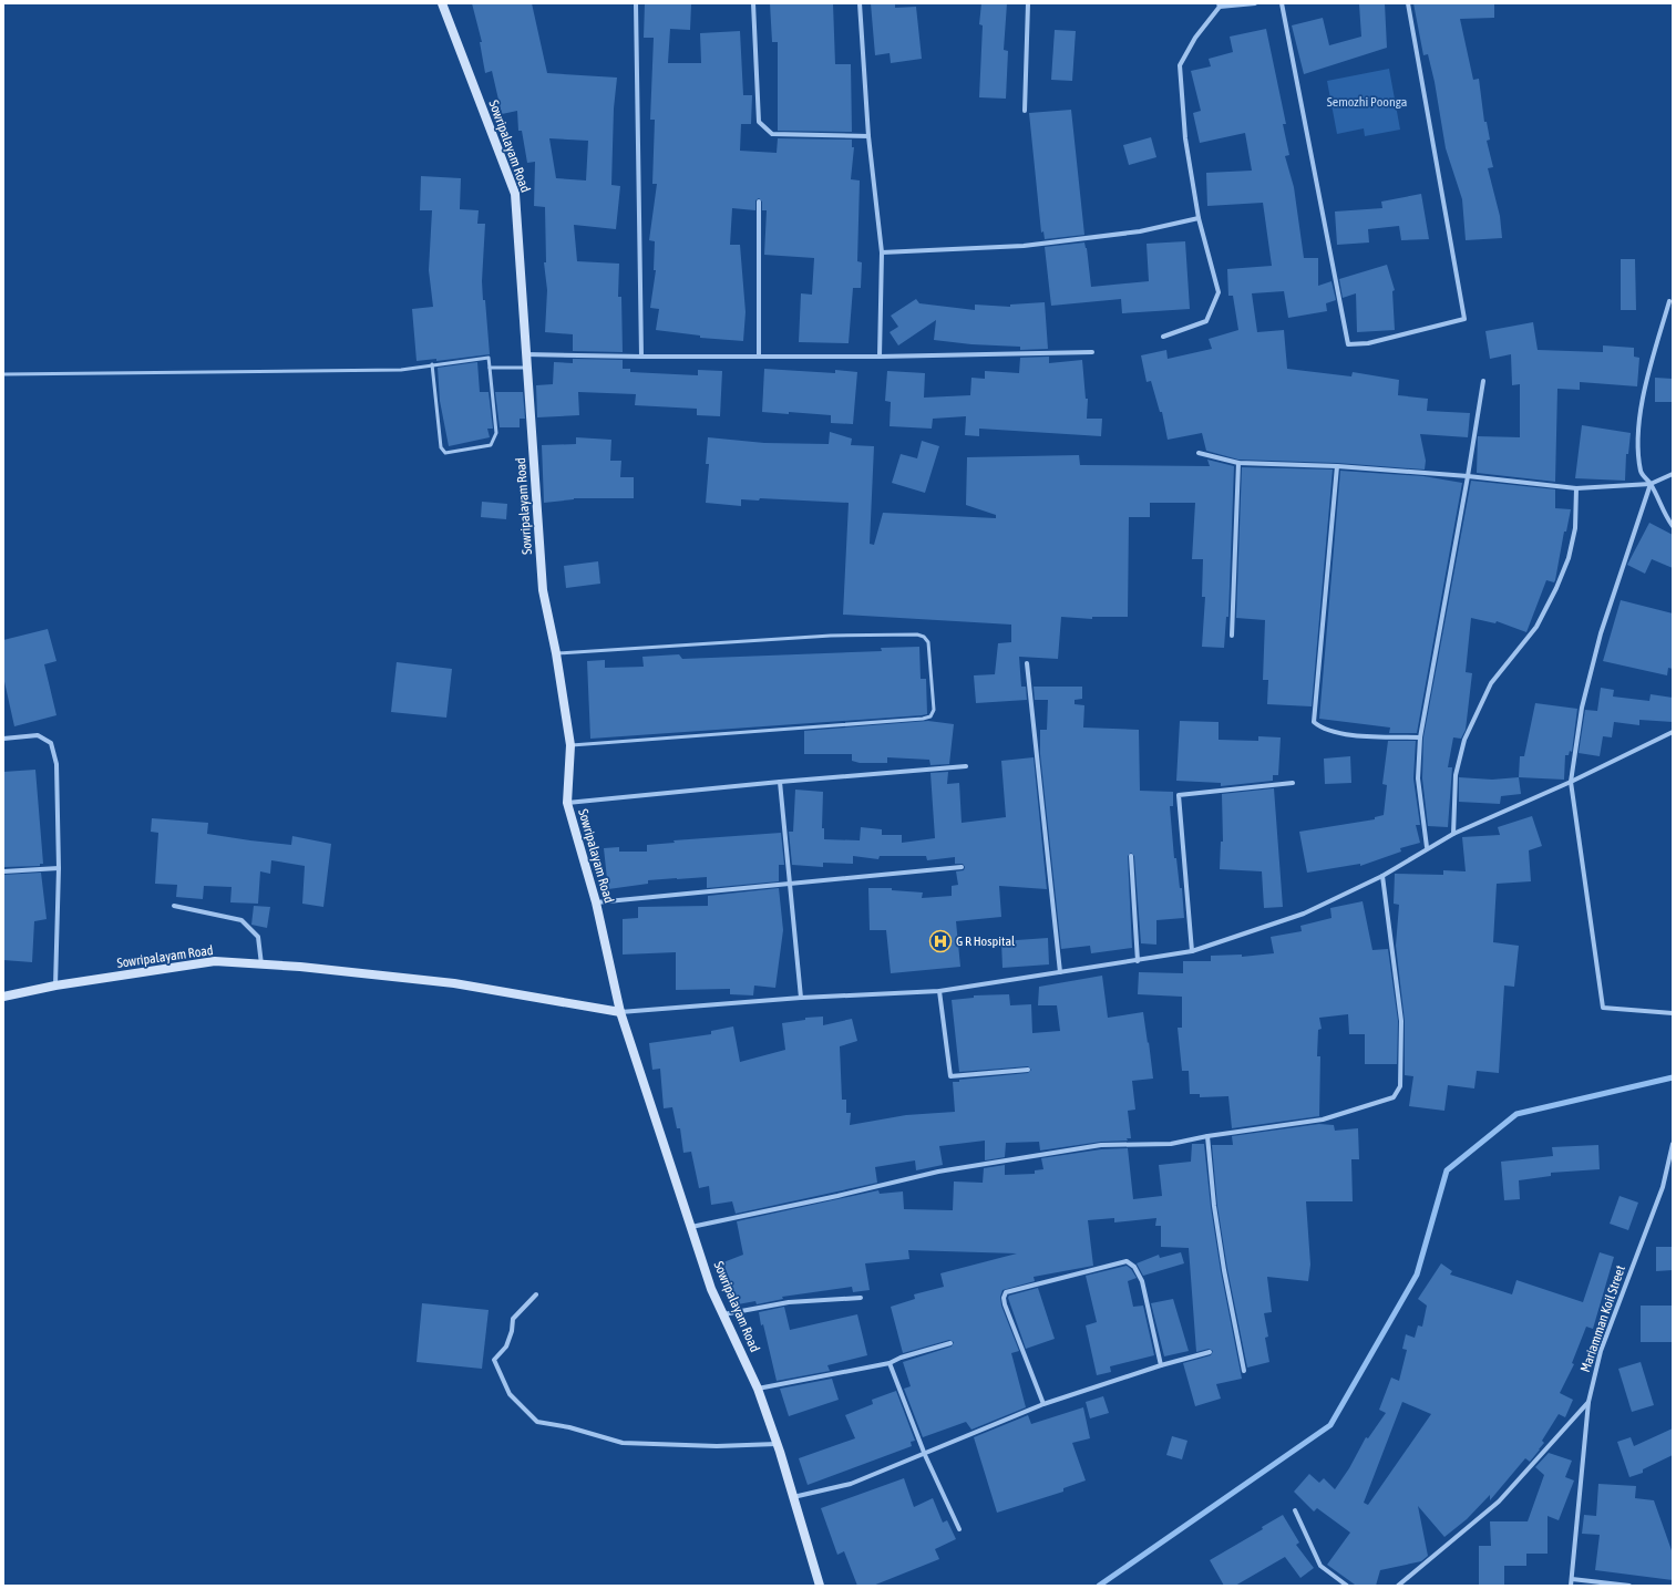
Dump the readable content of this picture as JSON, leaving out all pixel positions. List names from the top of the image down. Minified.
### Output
{"streets":{"street":["Sowripalayam Road","Mariamman Koil Street"]},"parks":["Semozhi Poonga"],"places":{"hospital":["G R Hospital"]}}
